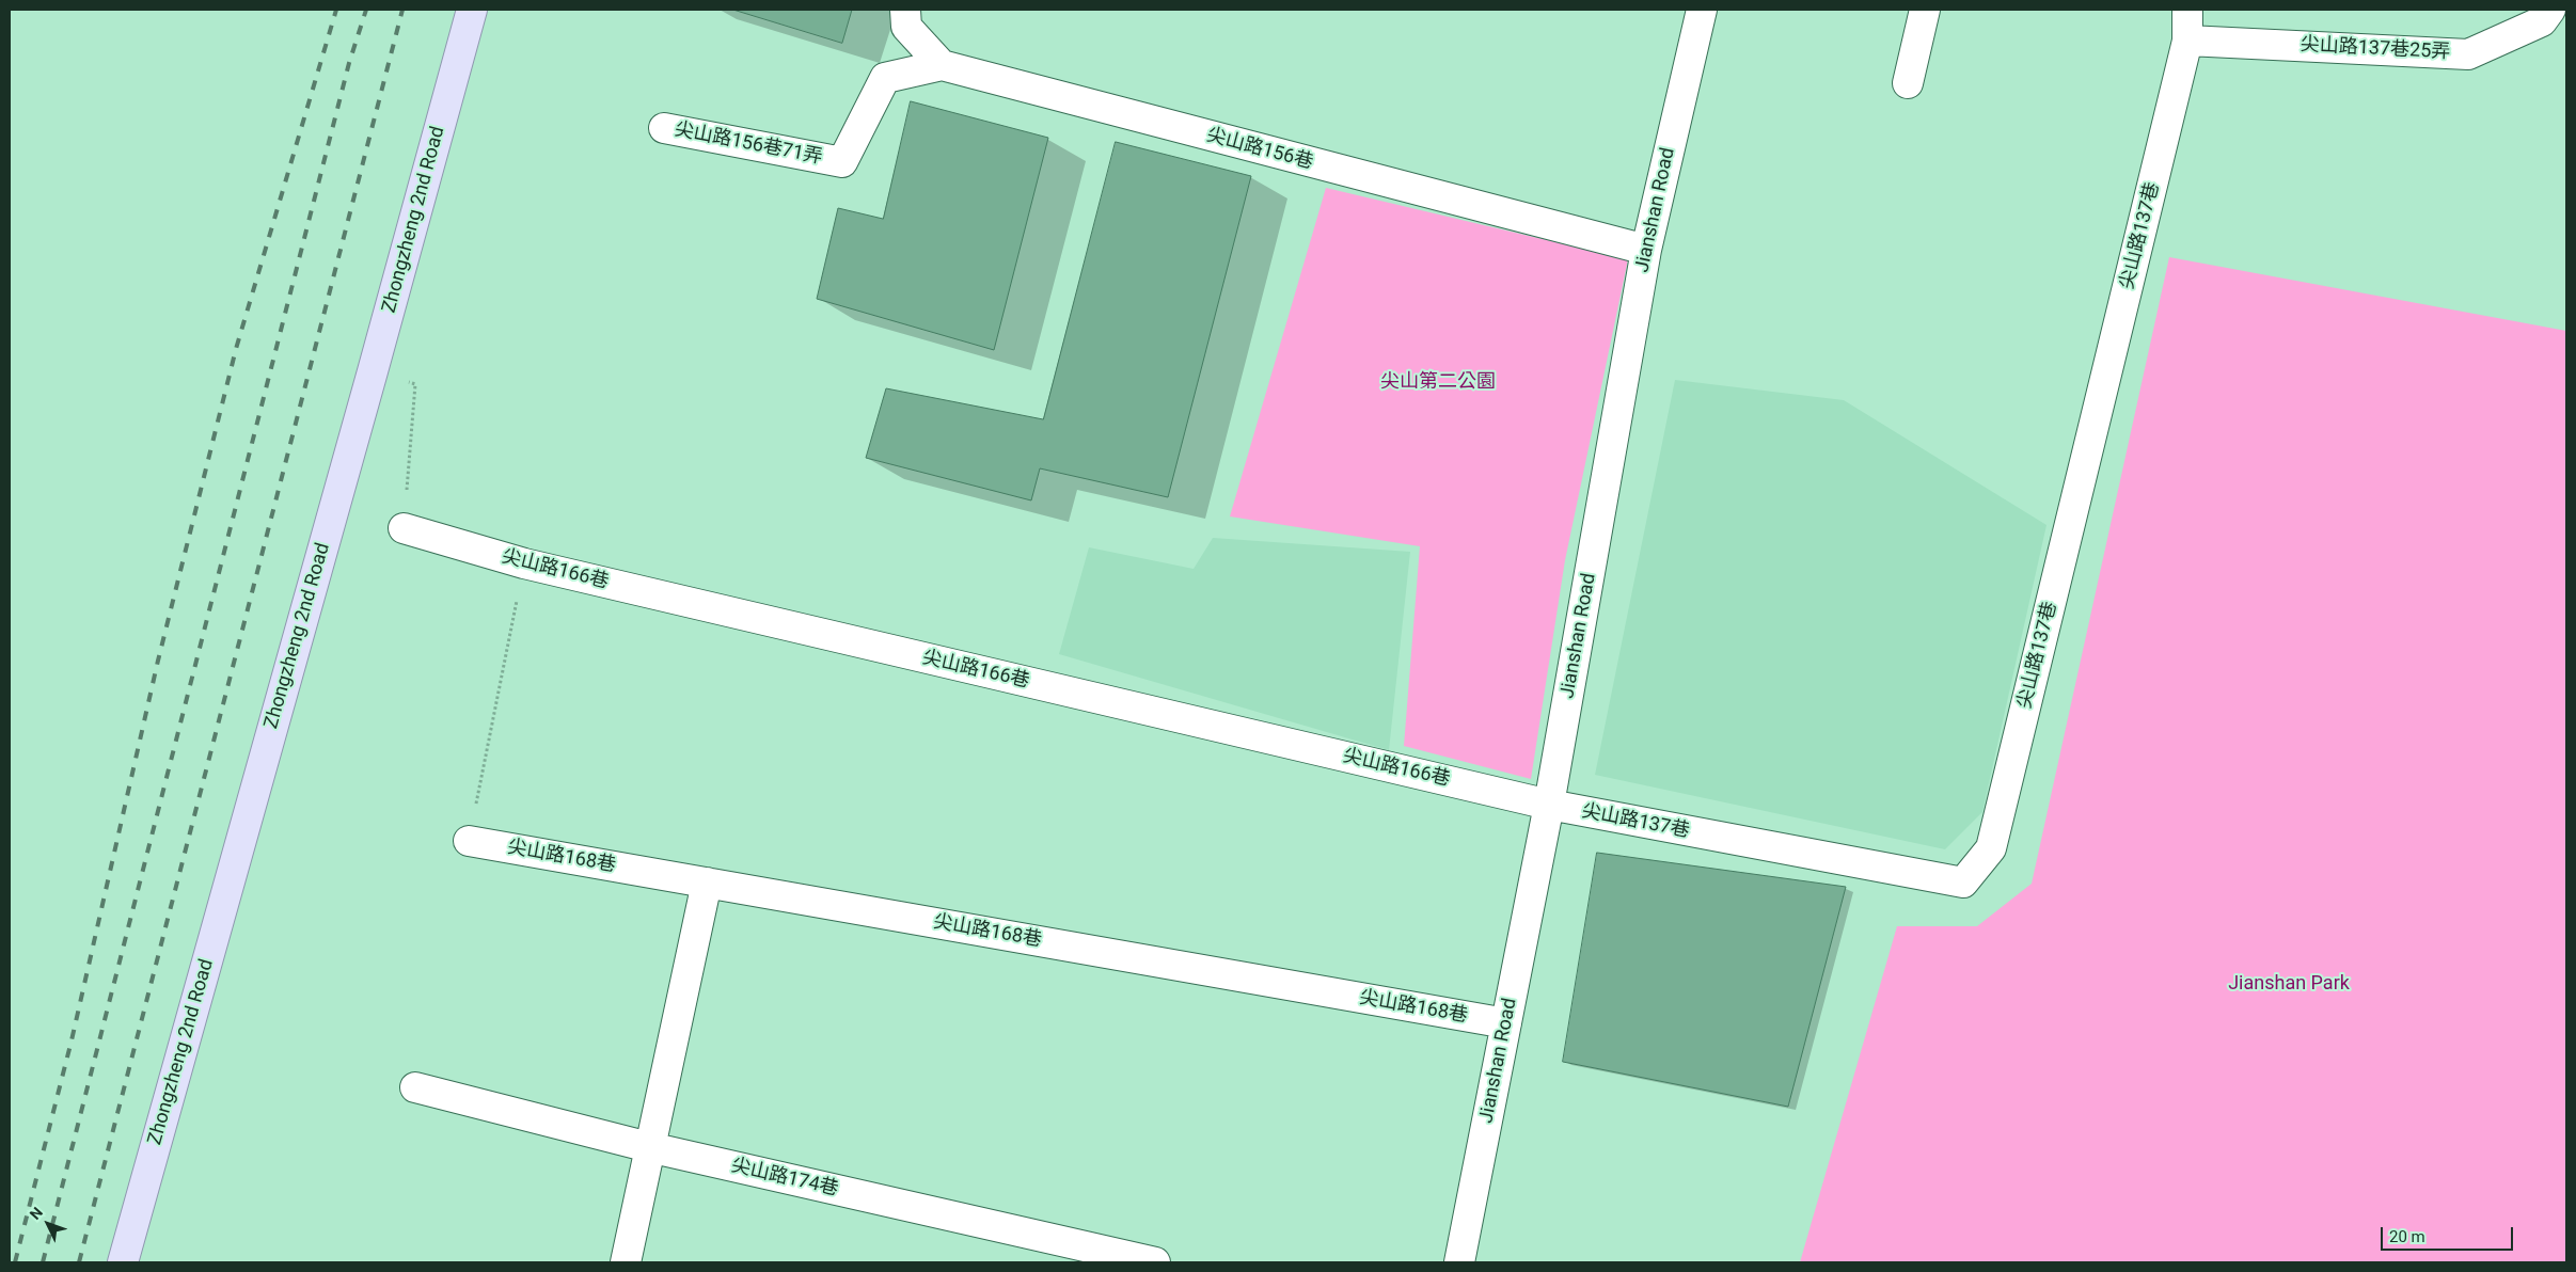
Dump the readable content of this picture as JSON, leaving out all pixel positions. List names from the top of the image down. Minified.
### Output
{"streets":{"main road":["Zhongzheng 2nd Road"],"street":["尖山路137巷25弄","尖山路156巷71弄","尖山路156巷","Jianshan Road","尖山路137巷","尖山路166巷","尖山路168巷","尖山路174巷"]},"crossings":[["尖山路137巷25弄","尖山路137巷"],["尖山路156巷71弄","尖山路156巷"],["尖山路156巷","Jianshan Road"],["Jianshan Road","尖山路137巷"],["Jianshan Road","尖山路166巷"],["Jianshan Road","尖山路168巷"],["尖山路137巷","尖山路166巷"]],"parks":["尖山第二公園","Jianshan Park"],"scale_bar":"20 m","north":"top left"}
